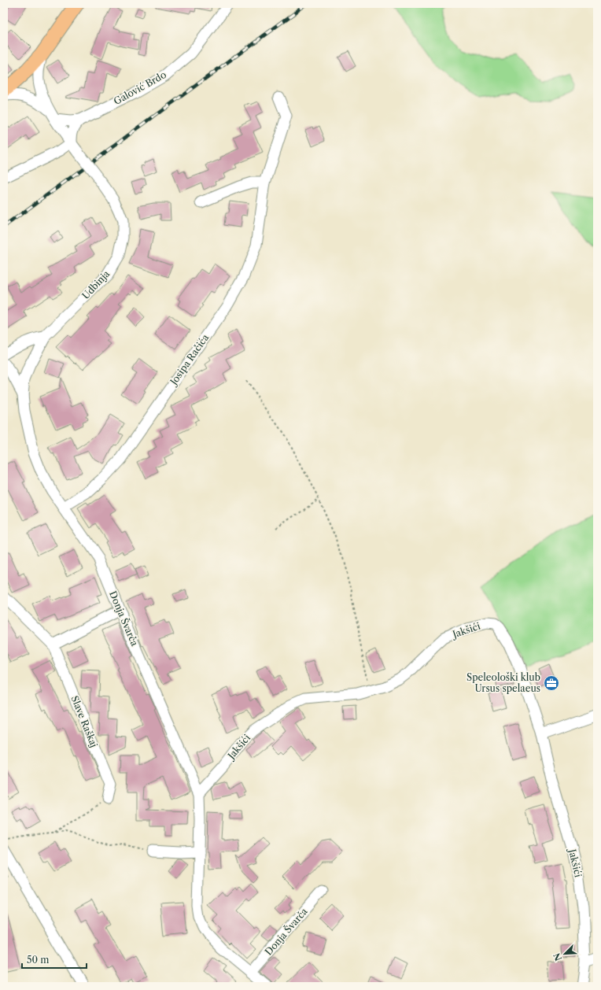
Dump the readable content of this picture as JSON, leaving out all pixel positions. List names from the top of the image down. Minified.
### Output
{"streets":{"main road":["Udbinja"],"street":["Galović Brdo","Josipa Račića","Donja Švarča","Jakšići","Slave Raškaj"]},"crossings":[["Galović Brdo","Udbinja"],["Udbinja","Donja Švarča"],["Josipa Račića","Donja Švarča"],["Donja Švarča","Jakšići"]],"places":{"office":["Speleološki klub Ursus spelaeus"]},"scale_bar":"50 m","north":"bottom left"}
